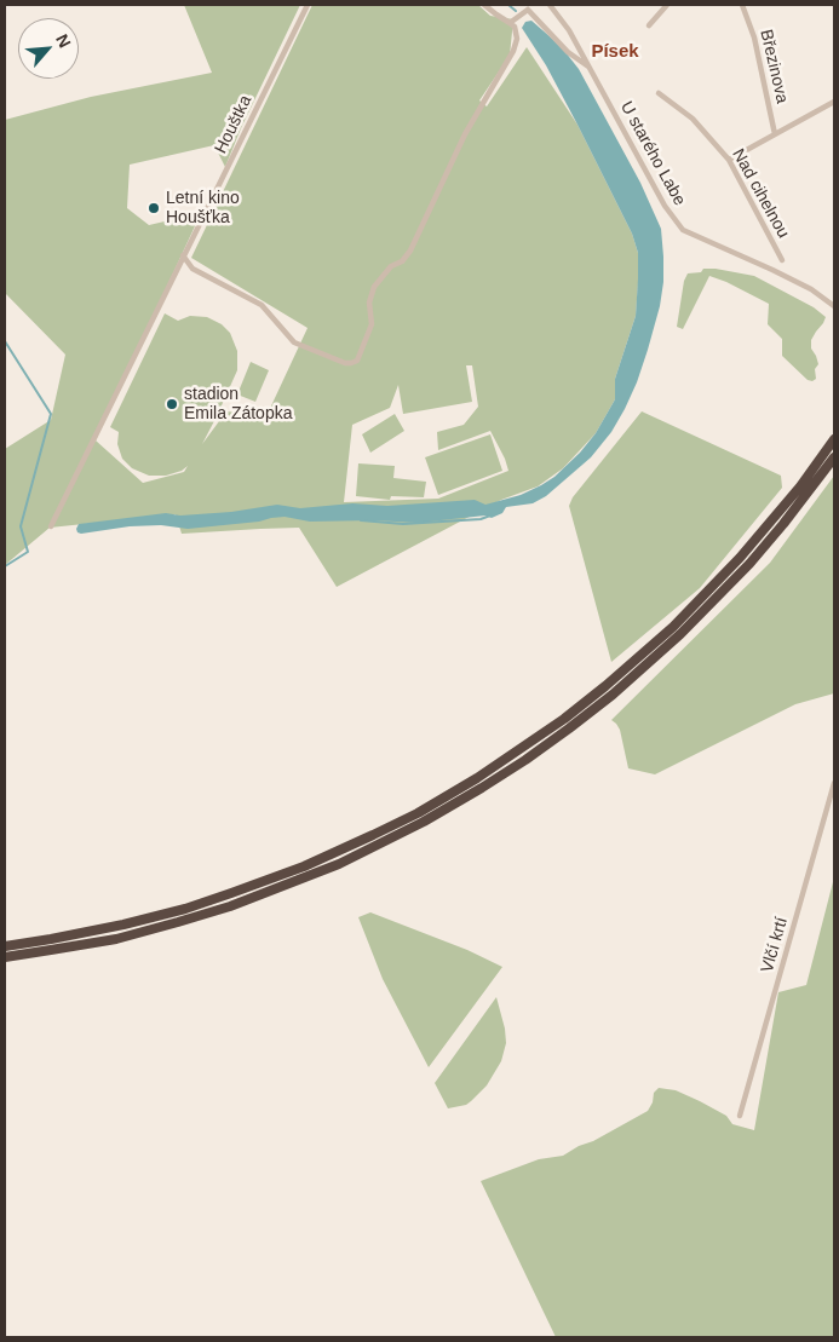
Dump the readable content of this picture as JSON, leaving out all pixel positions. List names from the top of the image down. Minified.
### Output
{"streets":{"street":["Březinova","Houštka","U starého Labe","Nad cihelnou","Vlčí krtí"]},"districts":["Písek"],"places":["Letní kino Houšťka","stadion Emila Zátopka"],"north":"top right"}
